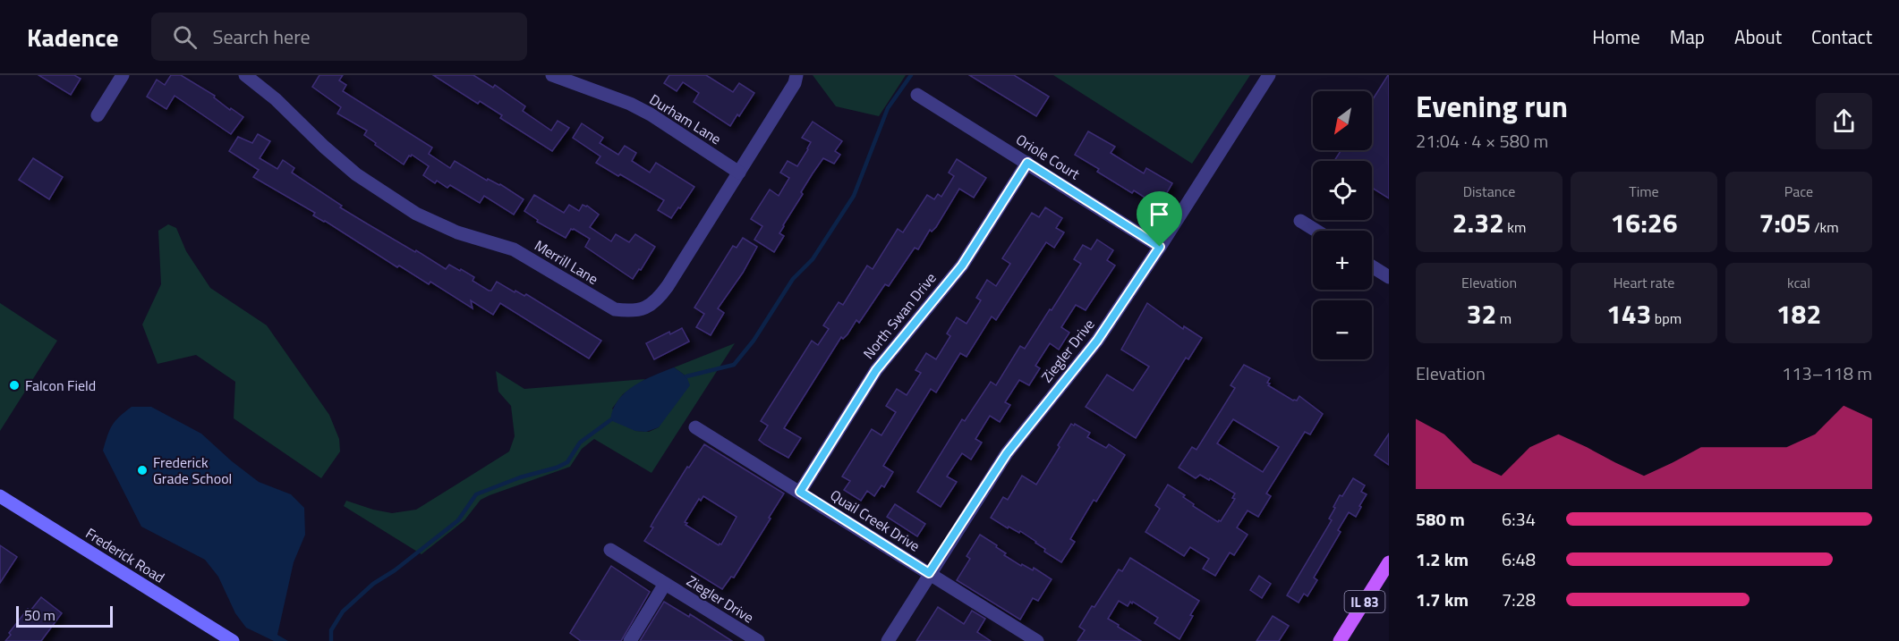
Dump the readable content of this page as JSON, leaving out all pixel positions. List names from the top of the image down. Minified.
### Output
{"streets":{"main road":["IL 83"],"street":["Durham Lane","Oriole Court","Merrill Lane","North Swan Drive","Ziegler Drive","Quail Creek Drive","Frederick Road"]},"crossings":[["Durham Lane","Merrill Lane"],["Oriole Court","North Swan Drive"],["Oriole Court","Ziegler Drive"],["North Swan Drive","Quail Creek Drive"],["Ziegler Drive","Quail Creek Drive"]],"places":["Falcon Field","Frederick Grade School"],"scale_bar":"50 m","north":"bottom left","page":{"header":"Kadence","search":"Search here","nav":["Home","Map","About","Contact"],"heading":["Evening run","21:04 · 4 × 580 m"],"map_buttons":["+","−"],"stats":[["Distance","2.32 km"],["Time","16:26"],["Pace","7:05 /km"],["Elevation","32 m"],["Heart rate","143 bpm"],["kcal","182"]],"chart":["Elevation","113–118 m"],"list":[{"name":"580 m","note":"6:34"},{"name":"1.2 km","note":"6:48"},{"name":"1.7 km","note":"7:28"}],"scale":"50 m"}}
